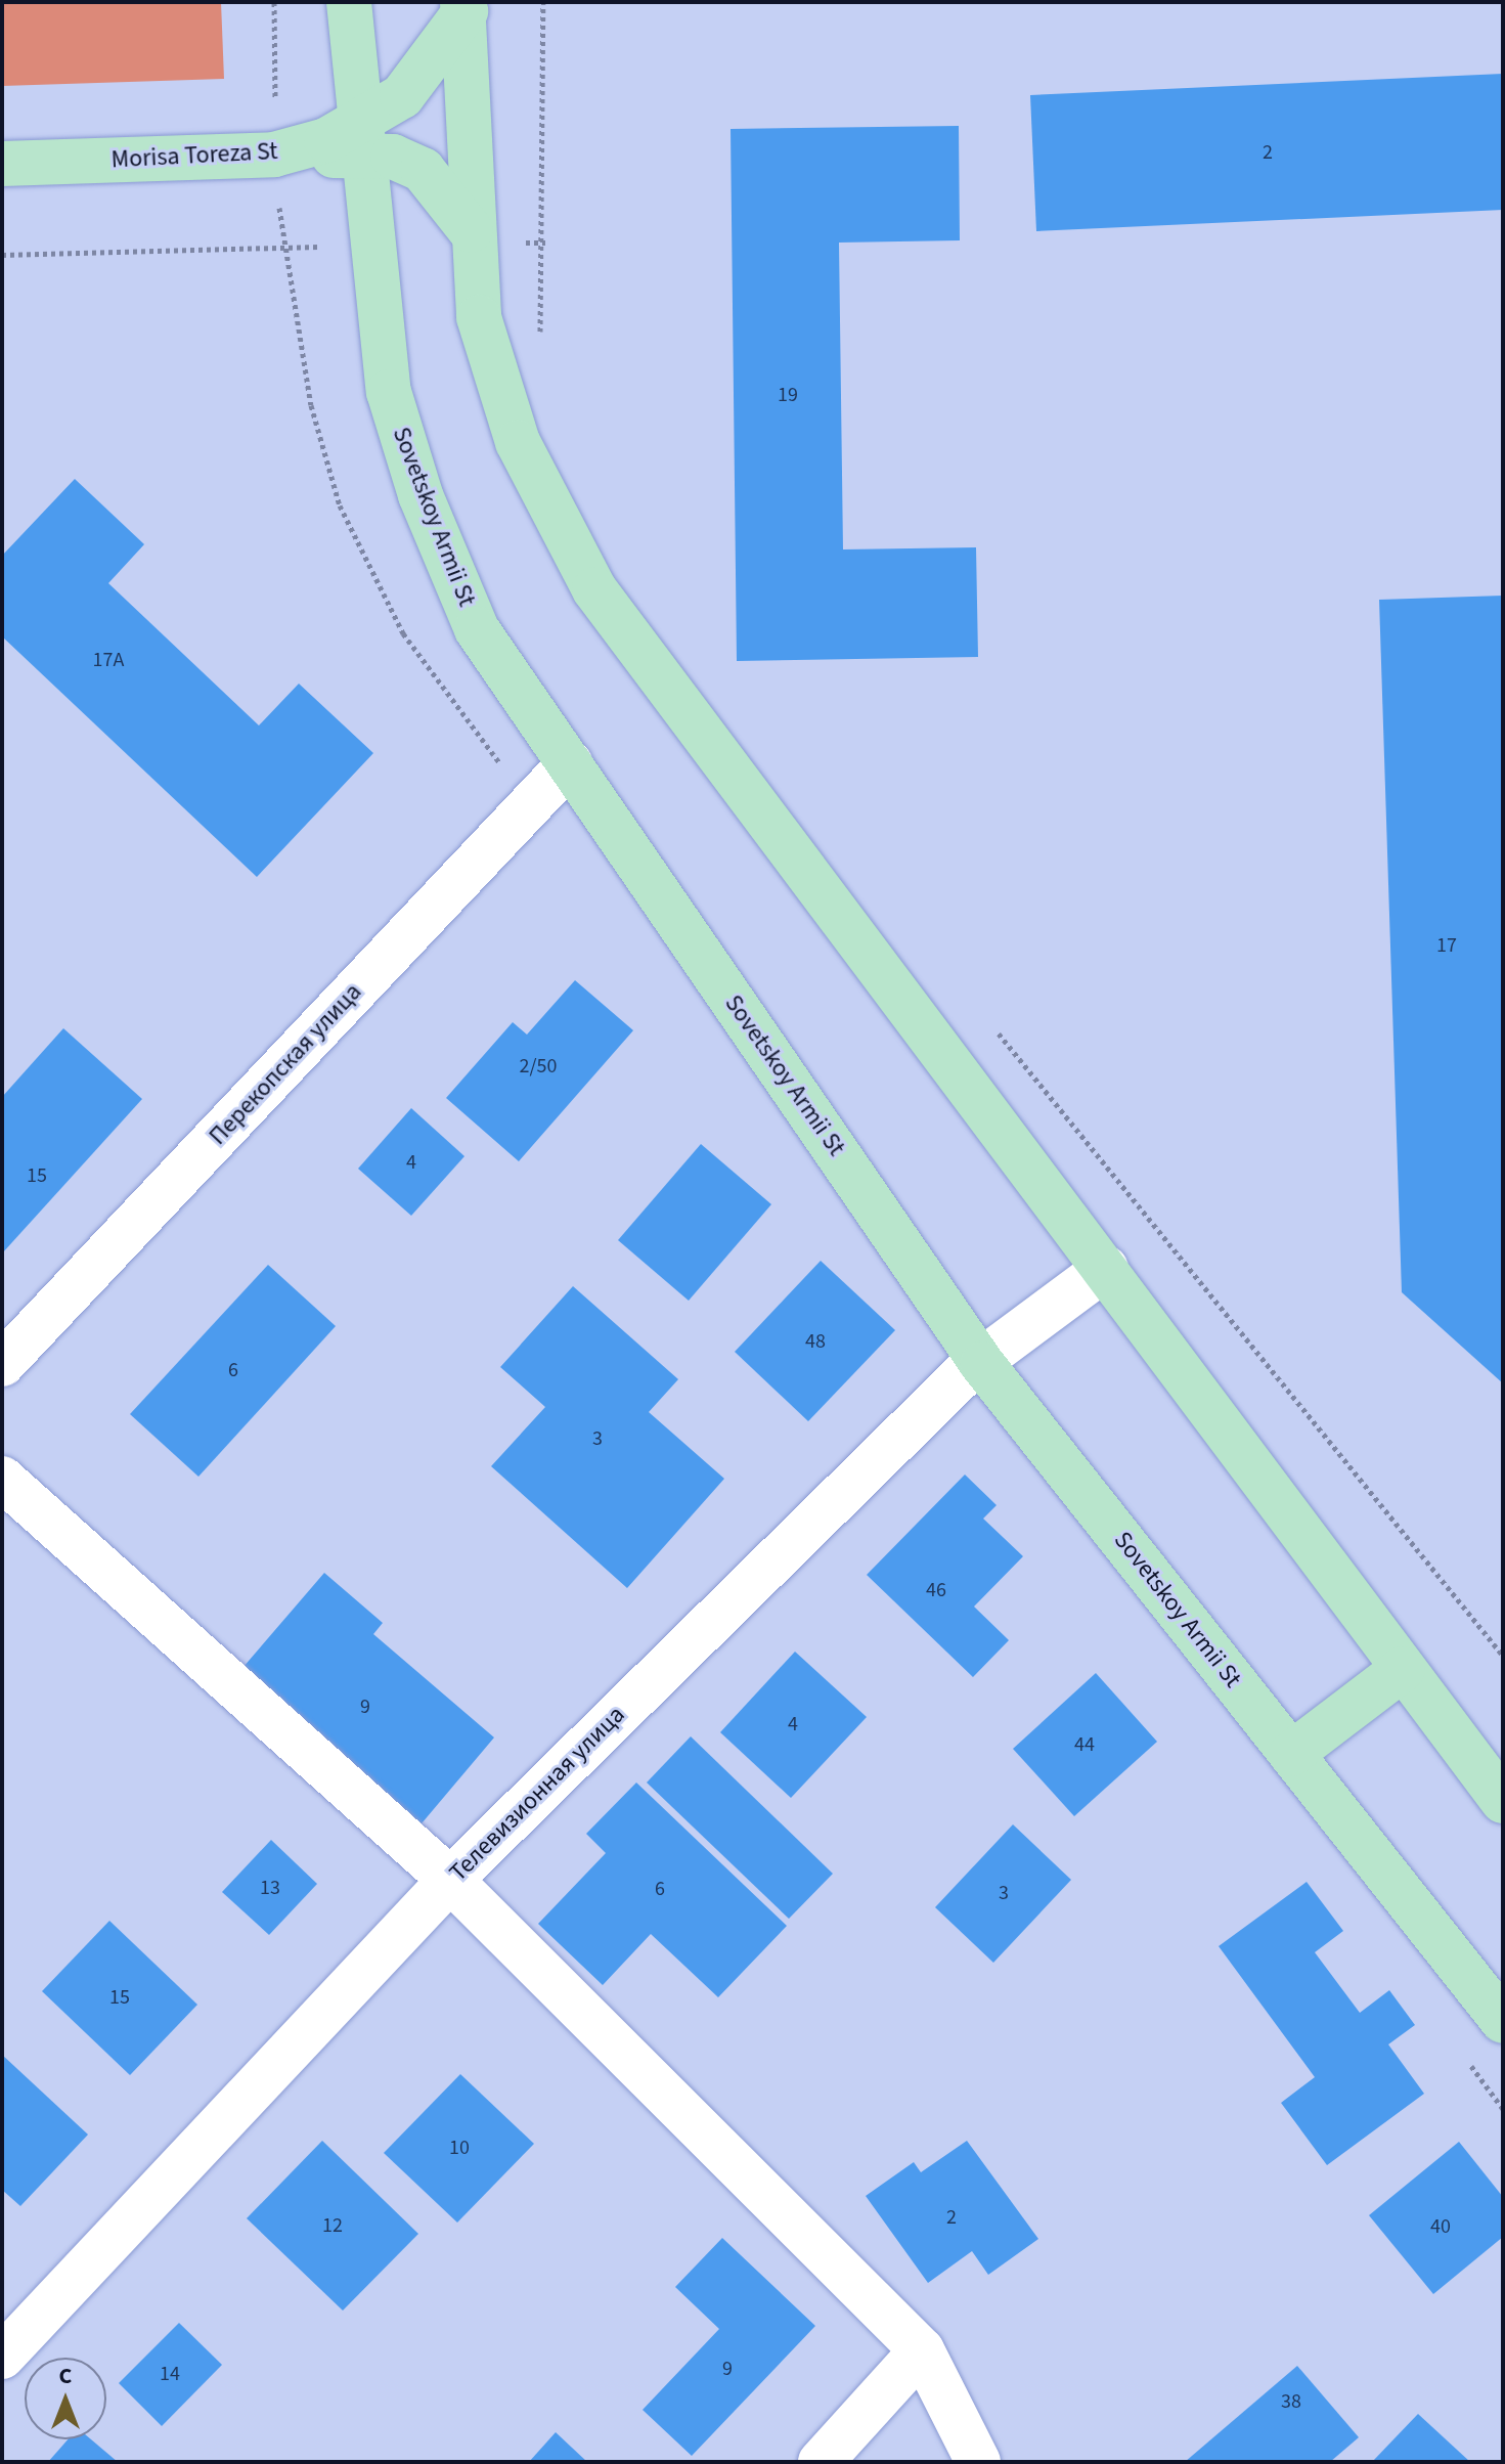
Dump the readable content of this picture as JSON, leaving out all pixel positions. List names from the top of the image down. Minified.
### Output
{"streets":{"main road":["Morisa Toreza St","Sovetskoy Armii St"],"street":["Перекопская улица","Телевизионная улица"]},"crossings":[["Morisa Toreza St","Sovetskoy Armii St"],["Sovetskoy Armii St","Перекопская улица"],["Sovetskoy Armii St","Телевизионная улица"]],"house_numbers":["2","19","17А","17","2/50","4","15","48","6","3","46","9","4","44","13","6","3","15","10","2","12","40","9","14","38"],"north":"top"}
